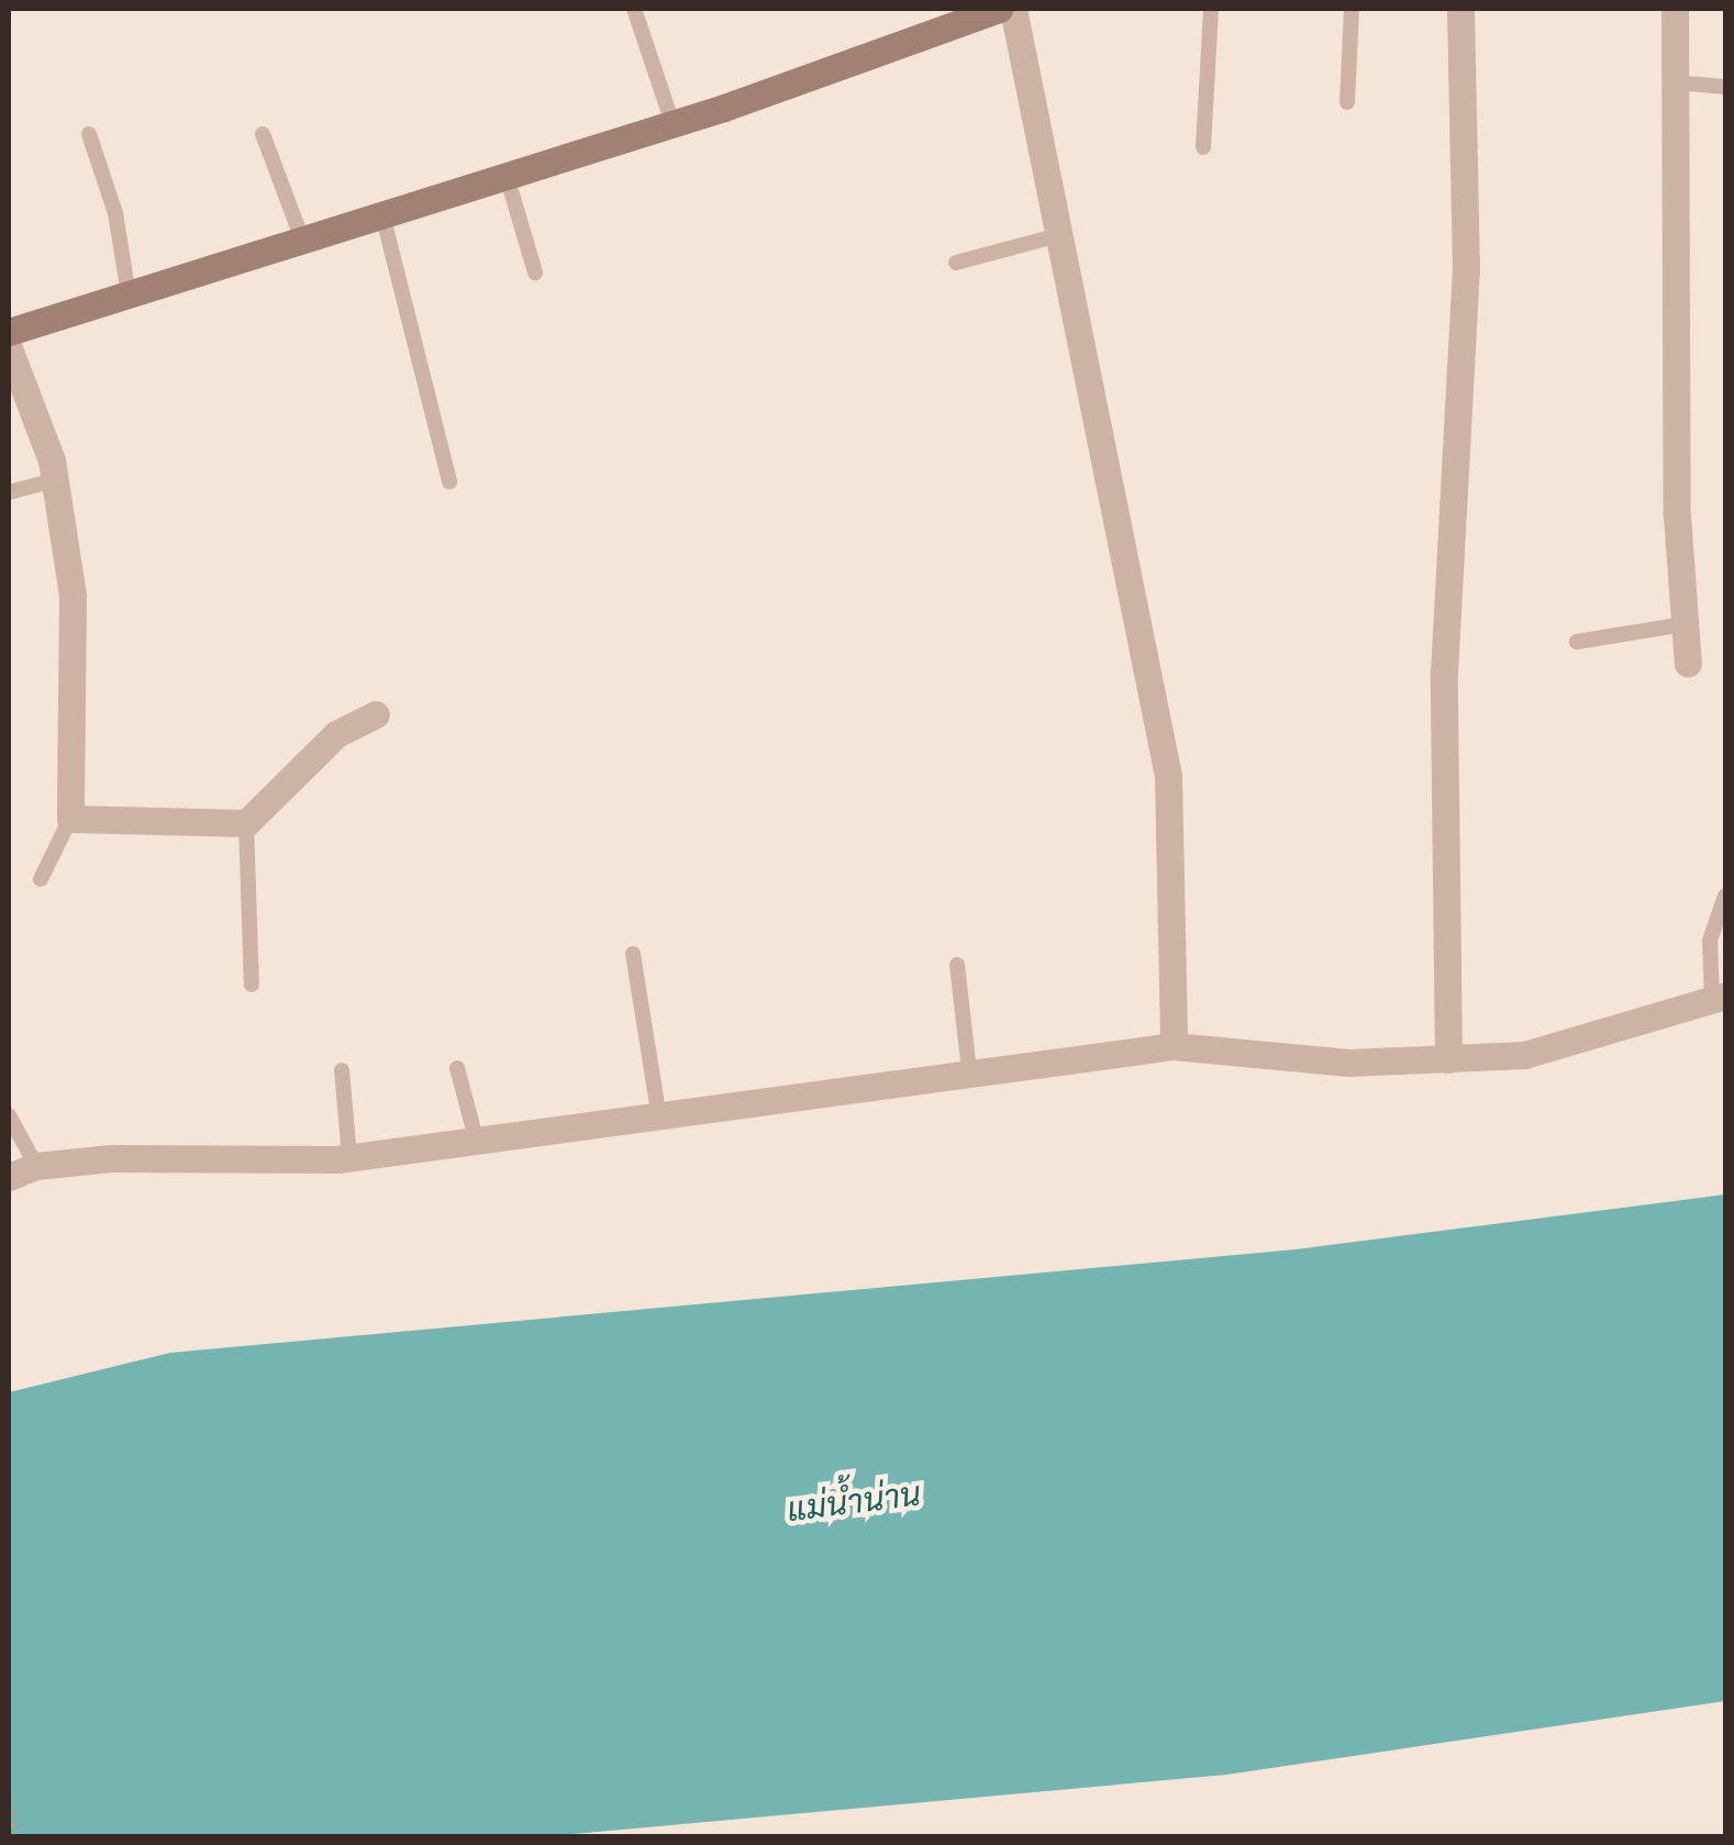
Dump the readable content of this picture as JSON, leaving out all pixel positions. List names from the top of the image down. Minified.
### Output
{"water":["แม่น้ำน่าน"]}
